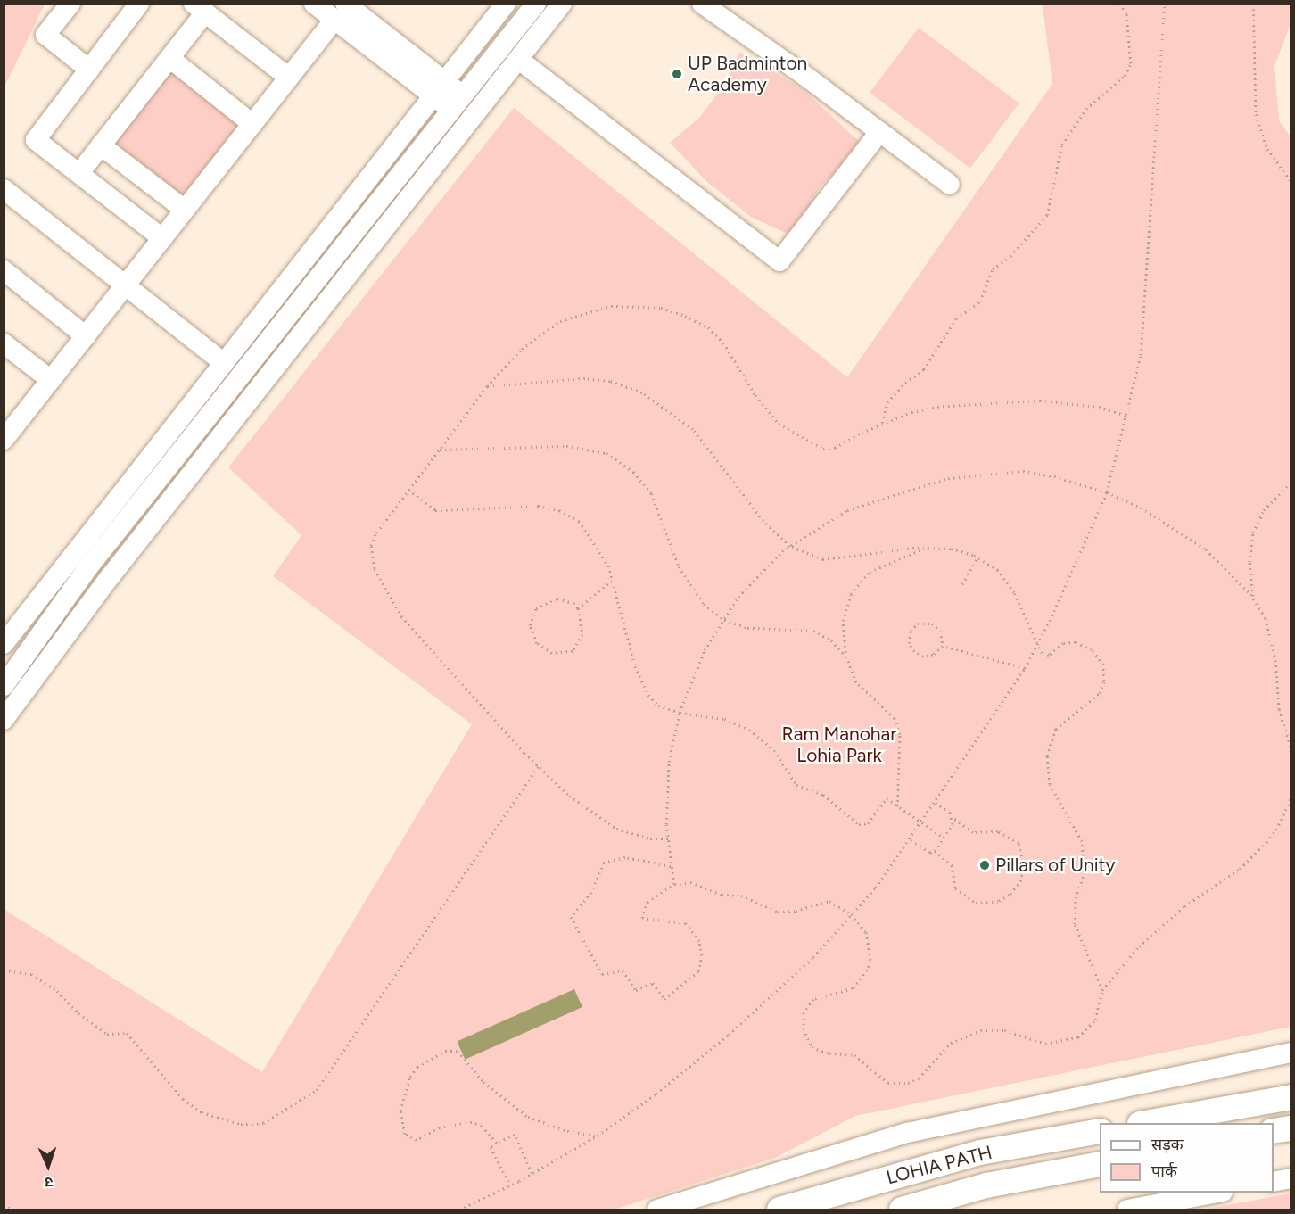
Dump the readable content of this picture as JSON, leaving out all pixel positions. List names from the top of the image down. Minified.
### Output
{"streets":{"main road":["LOHIA PATH"]},"parks":["Ram Manohar Lohia Park"],"places":["UP Badminton Academy","Pillars of Unity"],"legend":["सड़क","पार्क"],"north":"bottom"}
